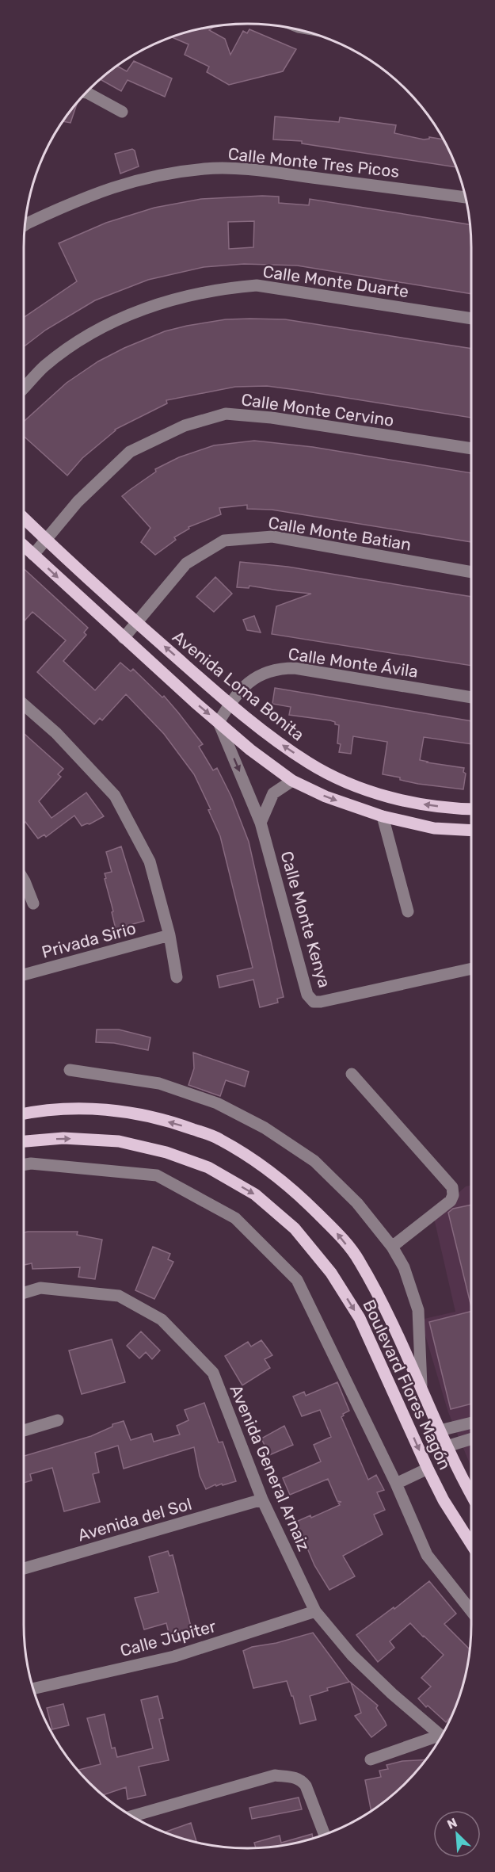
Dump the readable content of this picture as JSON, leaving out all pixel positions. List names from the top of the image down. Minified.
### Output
{"streets":{"main road":["Avenida Loma Bonita","Boulevard Flores Magón"],"street":["Calle Monte Tres Picos","Calle Monte Duarte","Calle Monte Cervino","Calle Monte Batian","Calle Monte Ávila","Calle Monte Kenya","Privada Sirio","Avenida General Arnaiz","Avenida del Sol","Calle Júpiter"]},"crossings":[["Calle Monte Cervino","Avenida Loma Bonita"],["Calle Monte Batian","Avenida Loma Bonita"],["Calle Monte Ávila","Avenida Loma Bonita"],["Calle Monte Ávila","Calle Monte Kenya"],["Avenida General Arnaiz","Avenida del Sol"],["Avenida General Arnaiz","Calle Júpiter"]],"north":"top left"}
